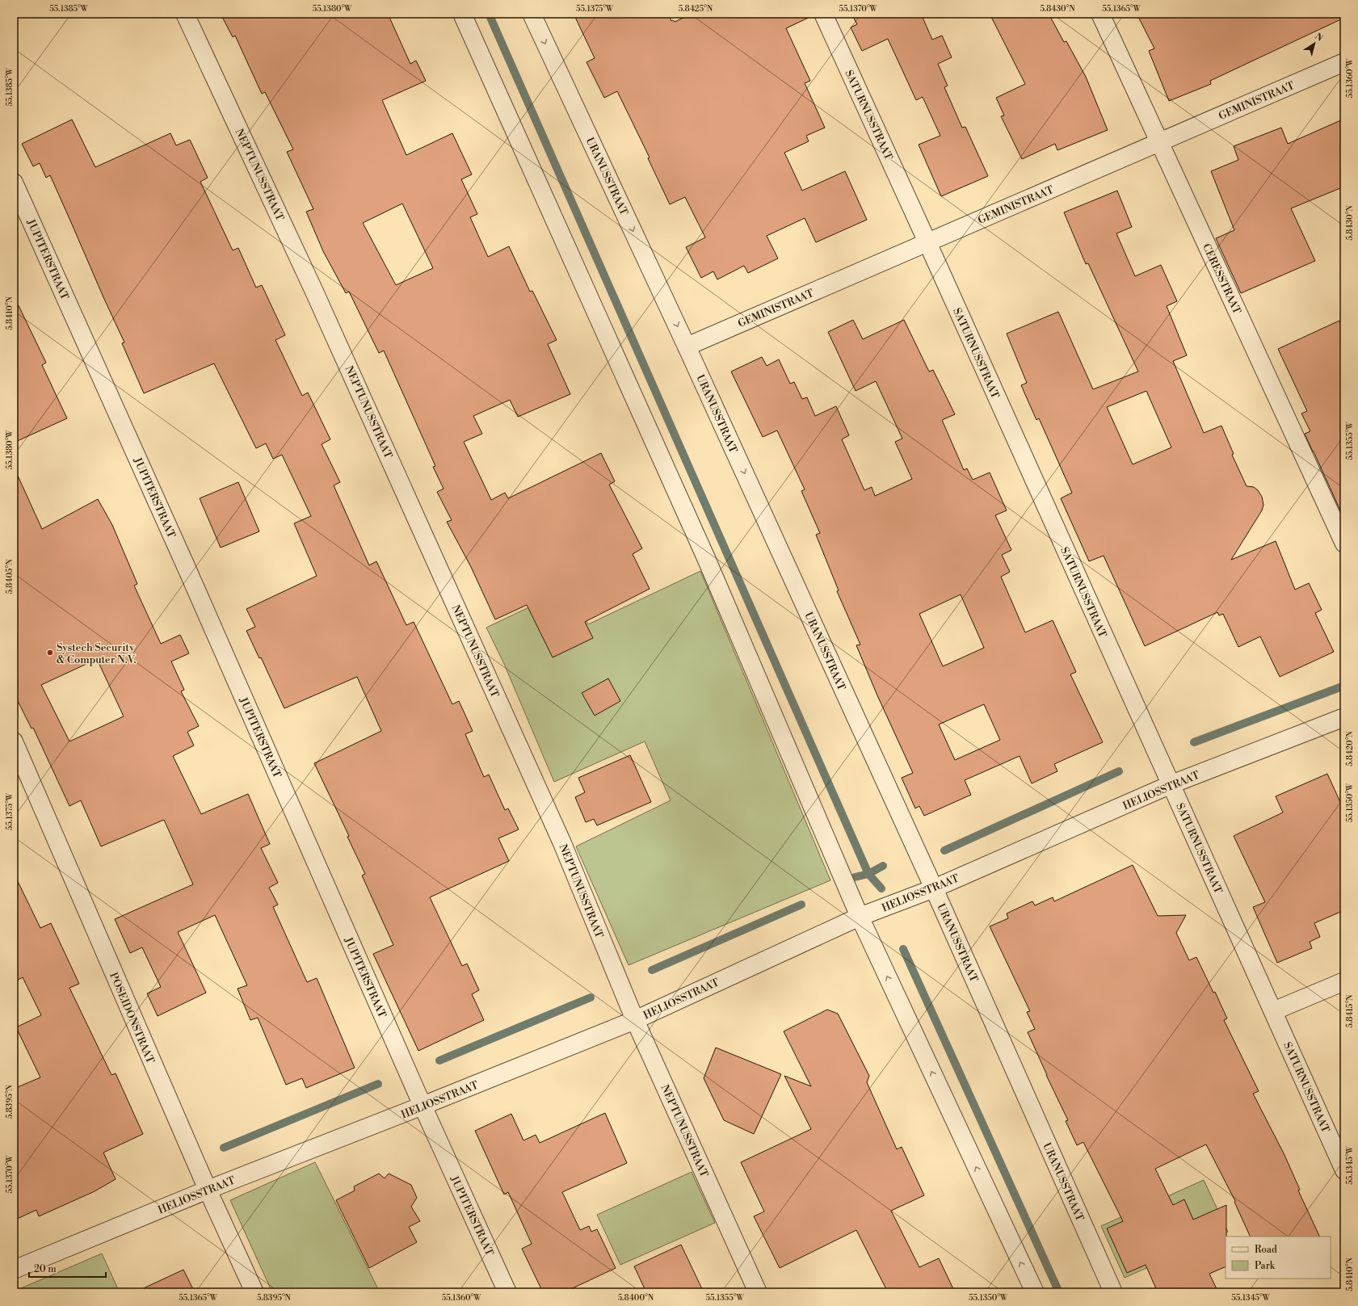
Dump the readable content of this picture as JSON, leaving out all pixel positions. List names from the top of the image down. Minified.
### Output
{"streets":{"street":["GEMINISTRAAT","SATURNUSSTRAAT","NEPTUNUSSTRAAT","URANUSSTRAAT","JUPITERSTRAAT","CERESSTRAAT","HELIOSSTRAAT","POSEIDONSTRAAT"]},"crossings":[["GEMINISTRAAT","SATURNUSSTRAAT"],["GEMINISTRAAT","URANUSSTRAAT"],["GEMINISTRAAT","CERESSTRAAT"],["SATURNUSSTRAAT","HELIOSSTRAAT"],["NEPTUNUSSTRAAT","HELIOSSTRAAT"],["URANUSSTRAAT","HELIOSSTRAAT"],["JUPITERSTRAAT","HELIOSSTRAAT"],["HELIOSSTRAAT","POSEIDONSTRAAT"]],"places":["Systech Security & Computer N.V."],"legend":["Road","Park"],"scale_bar":"20 m","north":"top right","coordinates":["55.1385°W","55.1380°W","55.1375°W","5.8425°N","55.1370°W","5.8430°N","55.1365°W","55.1360°W","5.8410°N","55.1355°W","5.8405°N","5.8420°N","55.1350°W","5.8415°N","5.8395°N","55.1345°W","5.8400°N"]}
